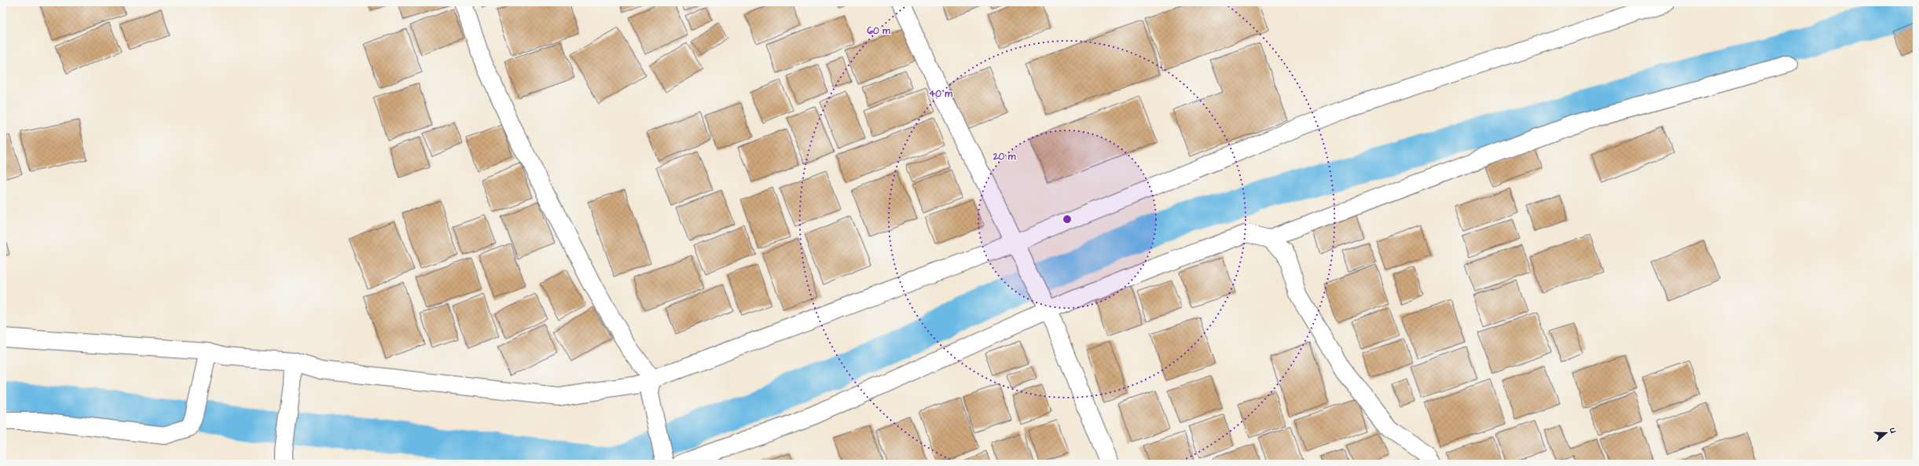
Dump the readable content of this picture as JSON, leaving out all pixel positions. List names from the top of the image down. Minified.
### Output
{"north":"right","rings":["60 m","40 m","20 m"]}
